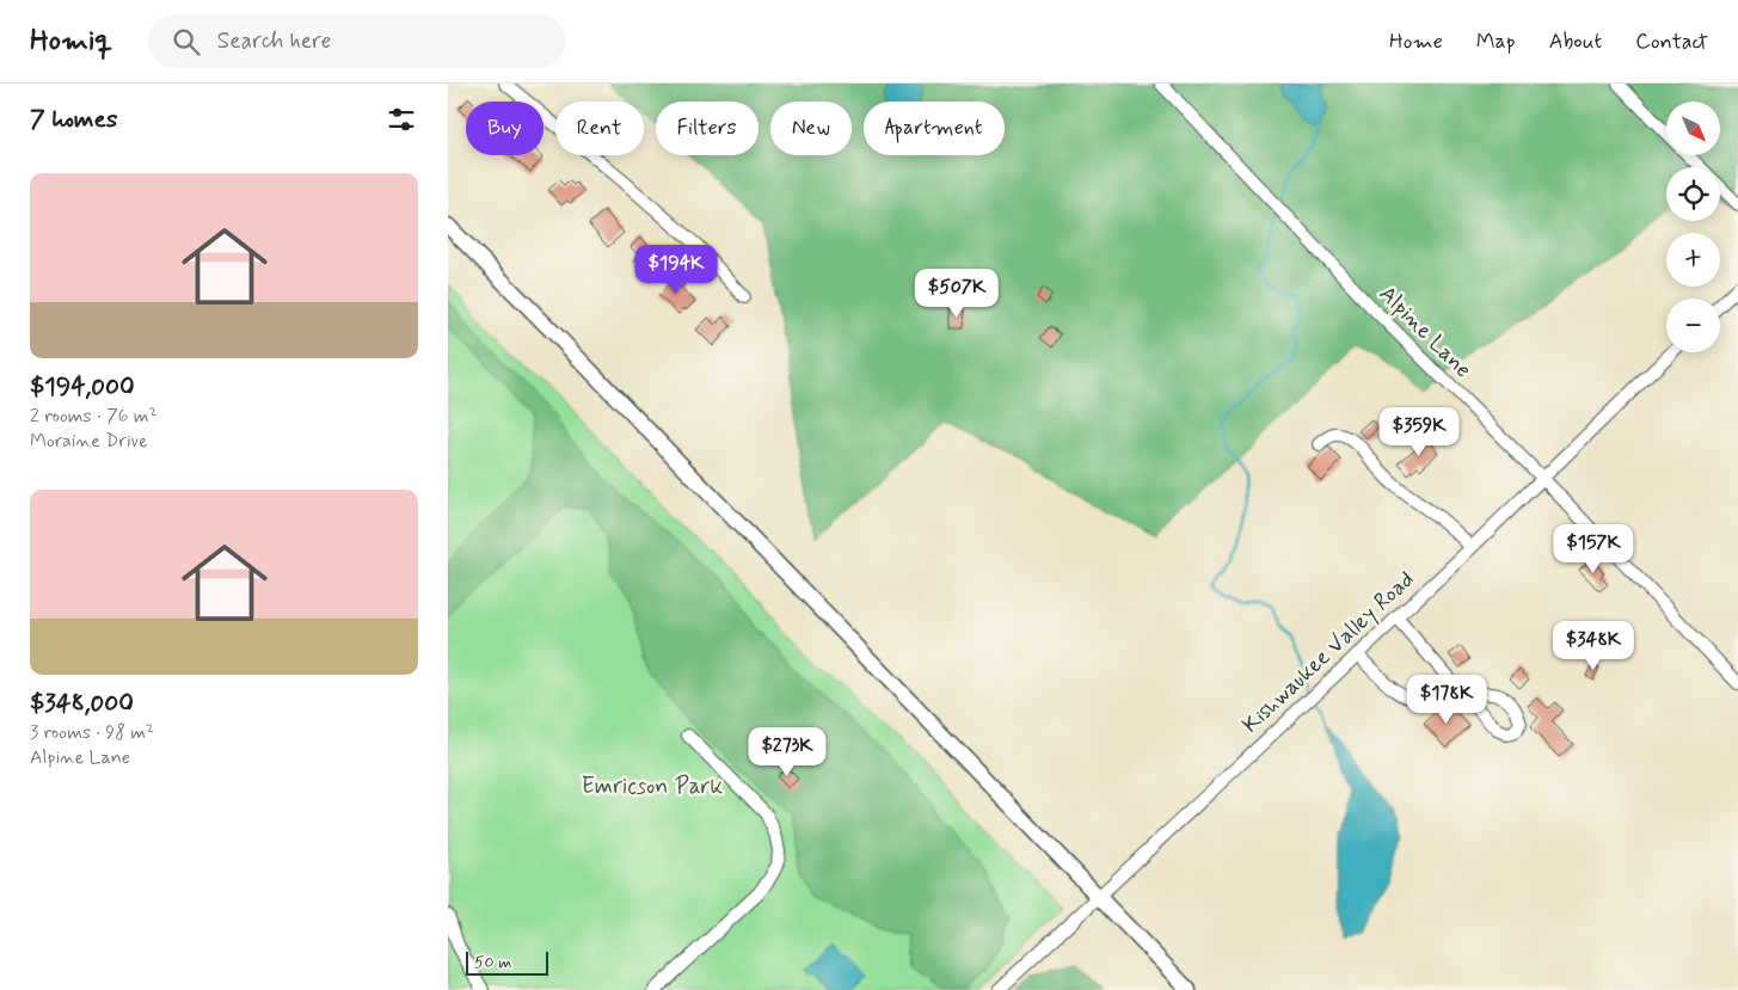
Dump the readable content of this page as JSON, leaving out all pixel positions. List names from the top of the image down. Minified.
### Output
{"streets":{"street":["Alpine Lane","Kishwaukee Valley Road"]},"crossings":[["Alpine Lane","Kishwaukee Valley Road"]],"parks":["Emricson Park"],"scale_bar":"50 m","north":"bottom right","page":{"header":"Homiq","search":"Search here","nav":["Home","Map","About","Contact"],"heading":"7 homes","map_buttons":["+","−"],"chip":["Buy","Rent","Filters","New","Apartment"],"list":[{"name":"$194,000","note":"2 rooms · 76 m² · Moraine Drive"},{"name":"$348,000","note":"3 rooms · 98 m² · Alpine Lane"}],"price":["$194K","$507K","$359K","$157K","$348K","$178K","$273K"],"scale":"50 m"}}
